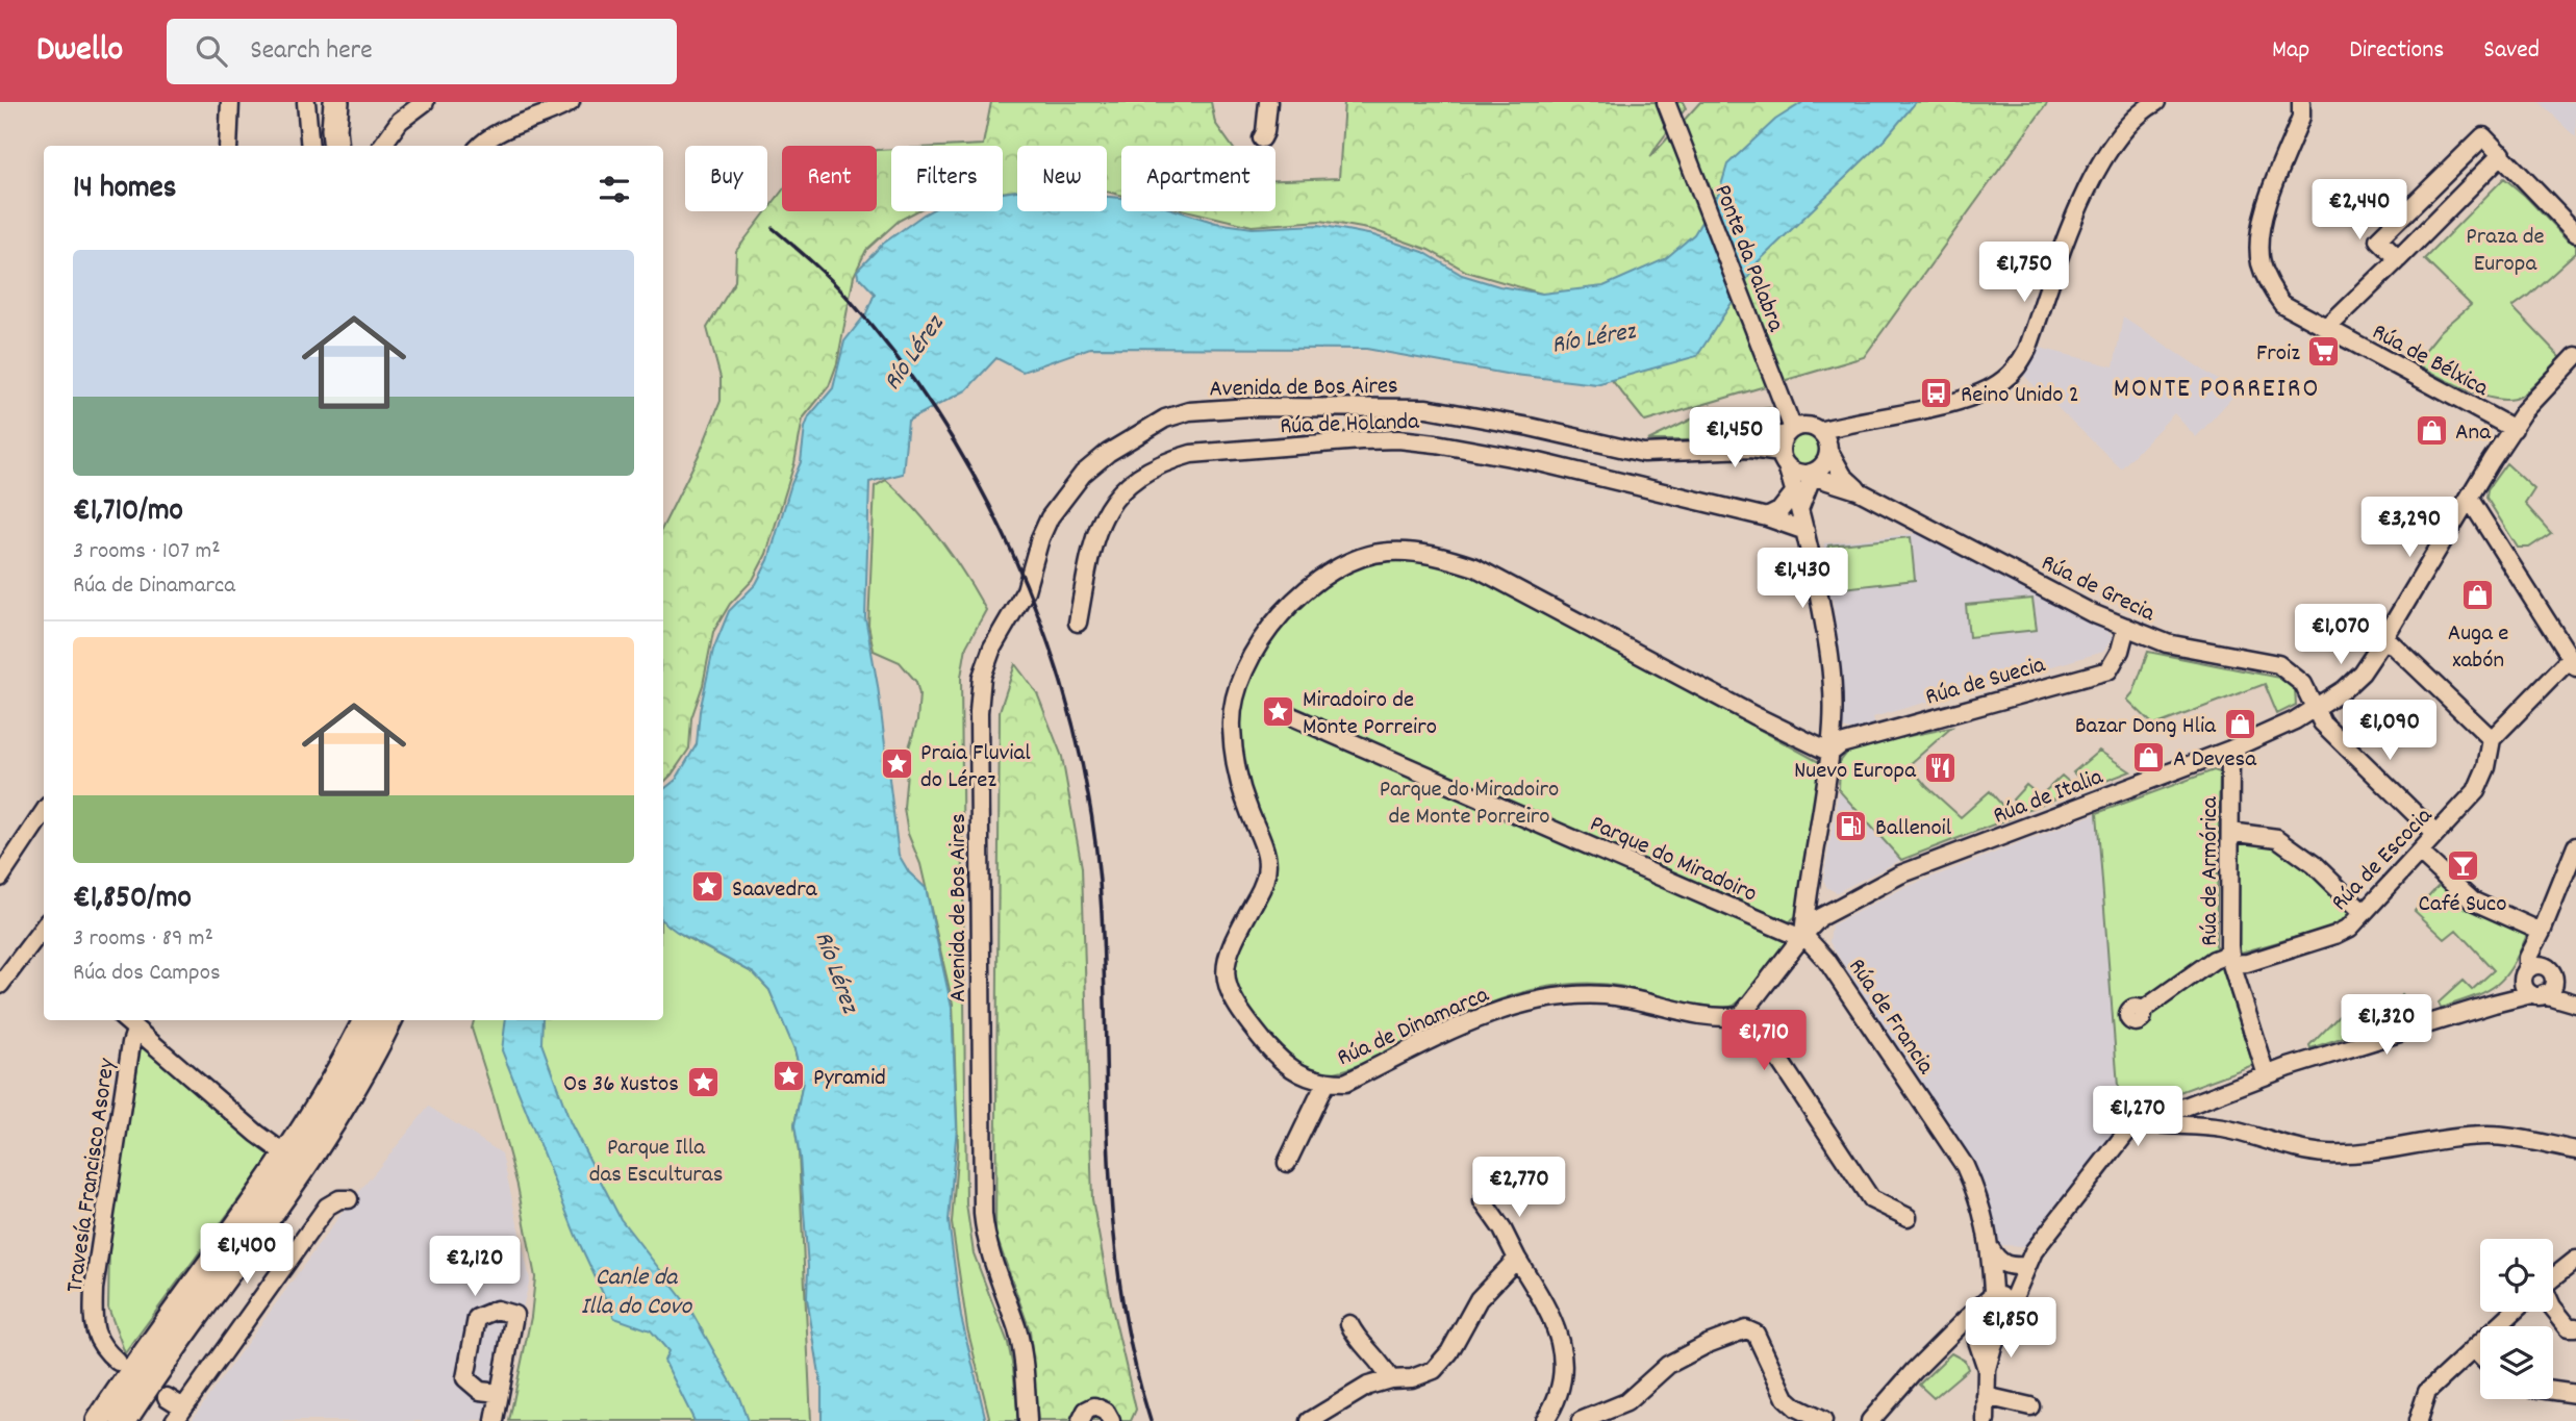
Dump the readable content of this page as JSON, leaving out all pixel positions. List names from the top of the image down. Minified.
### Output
{"streets":{"street":["Ponte da Palabra","Rúa de Bélxica","Avenida de Bos Aires","Rúa de Holanda","Rúa de Grecia","Rúa de Suecia","Rúa de Italia","Parque do Miradoiro","Rúa de Escocia","Rúa de Armórica","Rúa de Francia","Rúa de Dinamarca","Travesía Francisco Asorey"]},"crossings":[["Ponte da Palabra","Avenida de Bos Aires"],["Ponte da Palabra","Rúa de Grecia"],["Rúa de Bélxica","Rúa de Italia"],["Avenida de Bos Aires","Rúa de Grecia"],["Rúa de Grecia","Rúa de Suecia"],["Rúa de Grecia","Rúa de Italia"],["Rúa de Grecia","Rúa de Escocia"],["Rúa de Suecia","Rúa de Dinamarca"],["Rúa de Italia","Parque do Miradoiro"],["Rúa de Italia","Rúa de Armórica"],["Rúa de Italia","Rúa de Francia"],["Parque do Miradoiro","Rúa de Francia"],["Rúa de Escocia","Rúa de Armórica"]],"districts":["MONTE PORREIRO"],"water":["Río Lérez","Canle da Illa do Covo"],"parks":["Praza de Europa","Parque do Miradoiro de Monte Porreiro","Parque Illa das Esculturas"],"places":{"supermarket":["Froiz"],"bus stop":["Reino Unido 2"],"shop":["Ana","Auga e xabón","Bazar Dong Hlia","A Devesa"],"place":["Miradoiro de Monte Porreiro","Praia Fluvial do Lérez","Saavedra","Pyramid","Os 36 Xustos"],"restaurant":["Nuevo Europa"],"fuel station":["Ballenoil"],"bar":["Café Suco"]},"page":{"header":"Dwello","search":"Search here","nav":["Map","Directions","Saved"],"chip":["Buy","Rent","Filters","New","Apartment"],"heading":"14 homes","price":["€2,440","€1,750","€1,450","€3,290","€1,430","€1,070","€1,090","€1,320","€1,710","€1,270","€2,770","€1,400","€2,120","€1,850"],"list":[{"name":"€1,710/mo","note":"3 rooms · 107 m² · Rúa de Dinamarca"},{"name":"€1,850/mo","note":"3 rooms · 89 m² · Rúa dos Campos"}]}}
